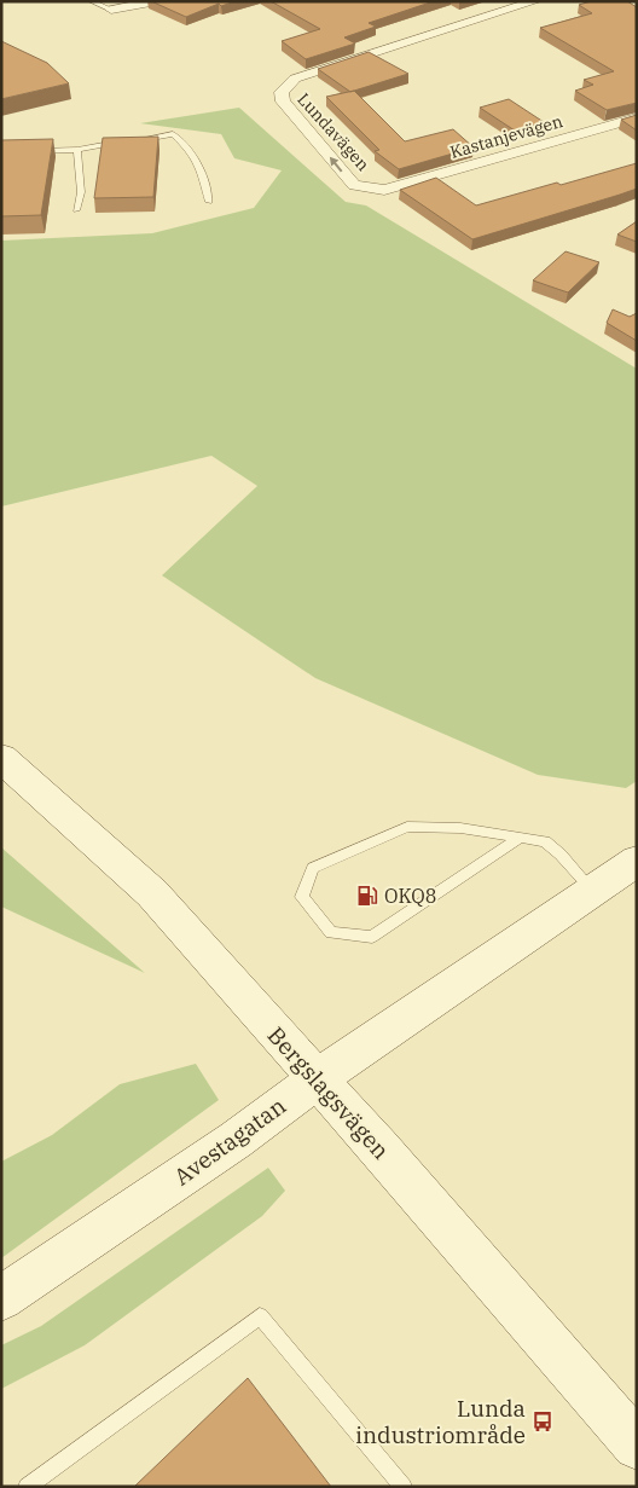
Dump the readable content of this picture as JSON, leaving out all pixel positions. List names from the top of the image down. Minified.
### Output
{"streets":{"main road":["Bergslagsvägen","Avestagatan"],"street":["Lundavägen","Kastanjevägen"]},"crossings":[["Lundavägen","Kastanjevägen"],["Bergslagsvägen","Avestagatan"]],"places":{"fuel station":["OKQ8"],"bus stop":["Lunda industriområde"]}}
